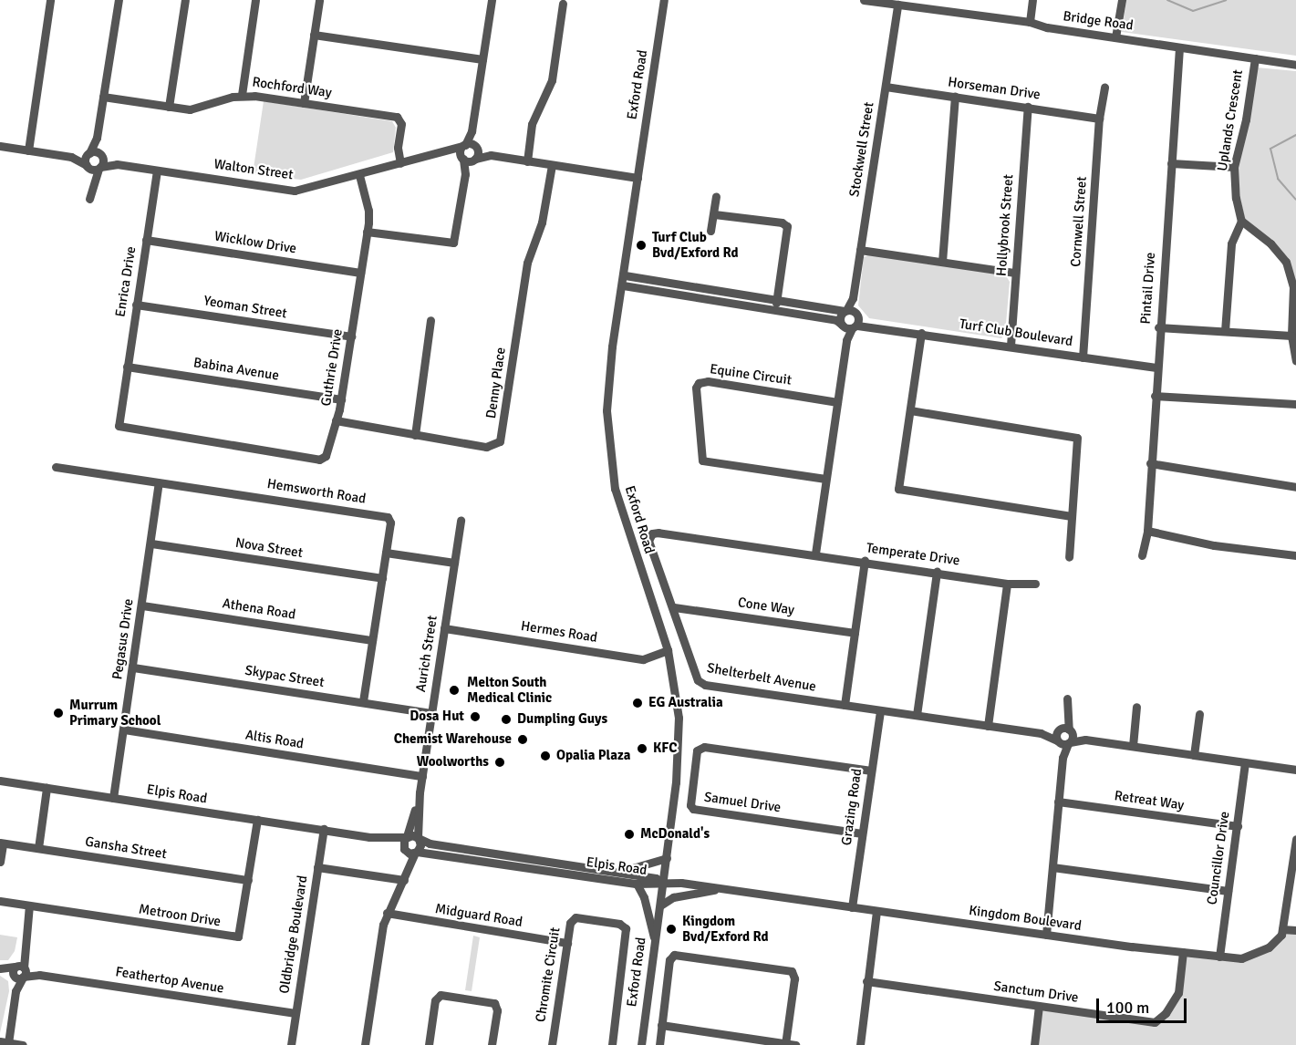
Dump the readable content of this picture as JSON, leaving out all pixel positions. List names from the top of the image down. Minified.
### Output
{"streets":{"street":["Bridge Road","Exford Road","Rochford Way","Horseman Drive","Uplands Crescent","Stockwell Street","Walton Street","Cornwell Street","Hollybrook Street","Wicklow Drive","Enrica Drive","Pintail Drive","Yeoman Street","Turf Club Boulevard","Guthrie Drive","Babina Avenue","Equine Circuit","Denny Place","Hemsworth Road","Nova Street","Temperate Drive","Cone Way","Athena Road","Hermes Road","Pegasus Drive","Aurich Street","Skypac Street","Shelterbelt Avenue","Altis Road","Elpis Road","Retreat Way","Samuel Drive","Grazing Road","Gansha Street","Councillor Drive","Metroon Drive","Midguard Road","Kingdom Boulevard","Oldbridge Boulevard","Chromite Circuit","Feathertop Avenue","Sanctum Drive"]},"crossings":[["Bridge Road","Uplands Crescent"],["Bridge Road","Stockwell Street"],["Bridge Road","Pintail Drive"],["Exford Road","Turf Club Boulevard"],["Exford Road","Hermes Road"],["Exford Road","Elpis Road"],["Exford Road","Kingdom Boulevard"],["Rochford Way","Walton Street"],["Horseman Drive","Stockwell Street"],["Horseman Drive","Cornwell Street"],["Horseman Drive","Hollybrook Street"],["Stockwell Street","Turf Club Boulevard"],["Stockwell Street","Equine Circuit"],["Stockwell Street","Temperate Drive"],["Stockwell Street","Shelterbelt Avenue"],["Walton Street","Enrica Drive"],["Walton Street","Guthrie Drive"],["Cornwell Street","Turf Club Boulevard"],["Hollybrook Street","Turf Club Boulevard"],["Wicklow Drive","Enrica Drive"],["Wicklow Drive","Guthrie Drive"],["Enrica Drive","Yeoman Street"],["Enrica Drive","Guthrie Drive"],["Enrica Drive","Babina Avenue"],["Pintail Drive","Turf Club Boulevard"],["Yeoman Street","Guthrie Drive"],["Guthrie Drive","Babina Avenue"],["Guthrie Drive","Denny Place"],["Hemsworth Road","Nova Street"],["Hemsworth Road","Athena Road"],["Hemsworth Road","Pegasus Drive"],["Hemsworth Road","Skypac Street"],["Nova Street","Pegasus Drive"],["Temperate Drive","Shelterbelt Avenue"],["Cone Way","Shelterbelt Avenue"],["Athena Road","Pegasus Drive"],["Hermes Road","Aurich Street"],["Pegasus Drive","Skypac Street"],["Pegasus Drive","Altis Road"],["Pegasus Drive","Elpis Road"],["Aurich Street","Skypac Street"],["Aurich Street","Altis Road"],["Aurich Street","Elpis Road"],["Aurich Street","Midguard Road"],["Shelterbelt Avenue","Grazing Road"],["Elpis Road","Metroon Drive"],["Elpis Road","Kingdom Boulevard"],["Elpis Road","Oldbridge Boulevard"],["Retreat Way","Councillor Drive"],["Samuel Drive","Grazing Road"],["Grazing Road","Kingdom Boulevard"],["Gansha Street","Metroon Drive"],["Councillor Drive","Kingdom Boulevard"],["Midguard Road","Chromite Circuit"],["Kingdom Boulevard","Sanctum Drive"],["Oldbridge Boulevard","Feathertop Avenue"]],"places":["Turf Club Bvd/Exford Rd","Melton South Medical Clinic","EG Australia","Murrum Primary School","Dosa Hut","Dumpling Guys","Chemist Warehouse","KFC","Opalia Plaza","Woolworths","McDonald's","Kingdom Bvd/Exford Rd"],"scale_bar":"100 m"}
